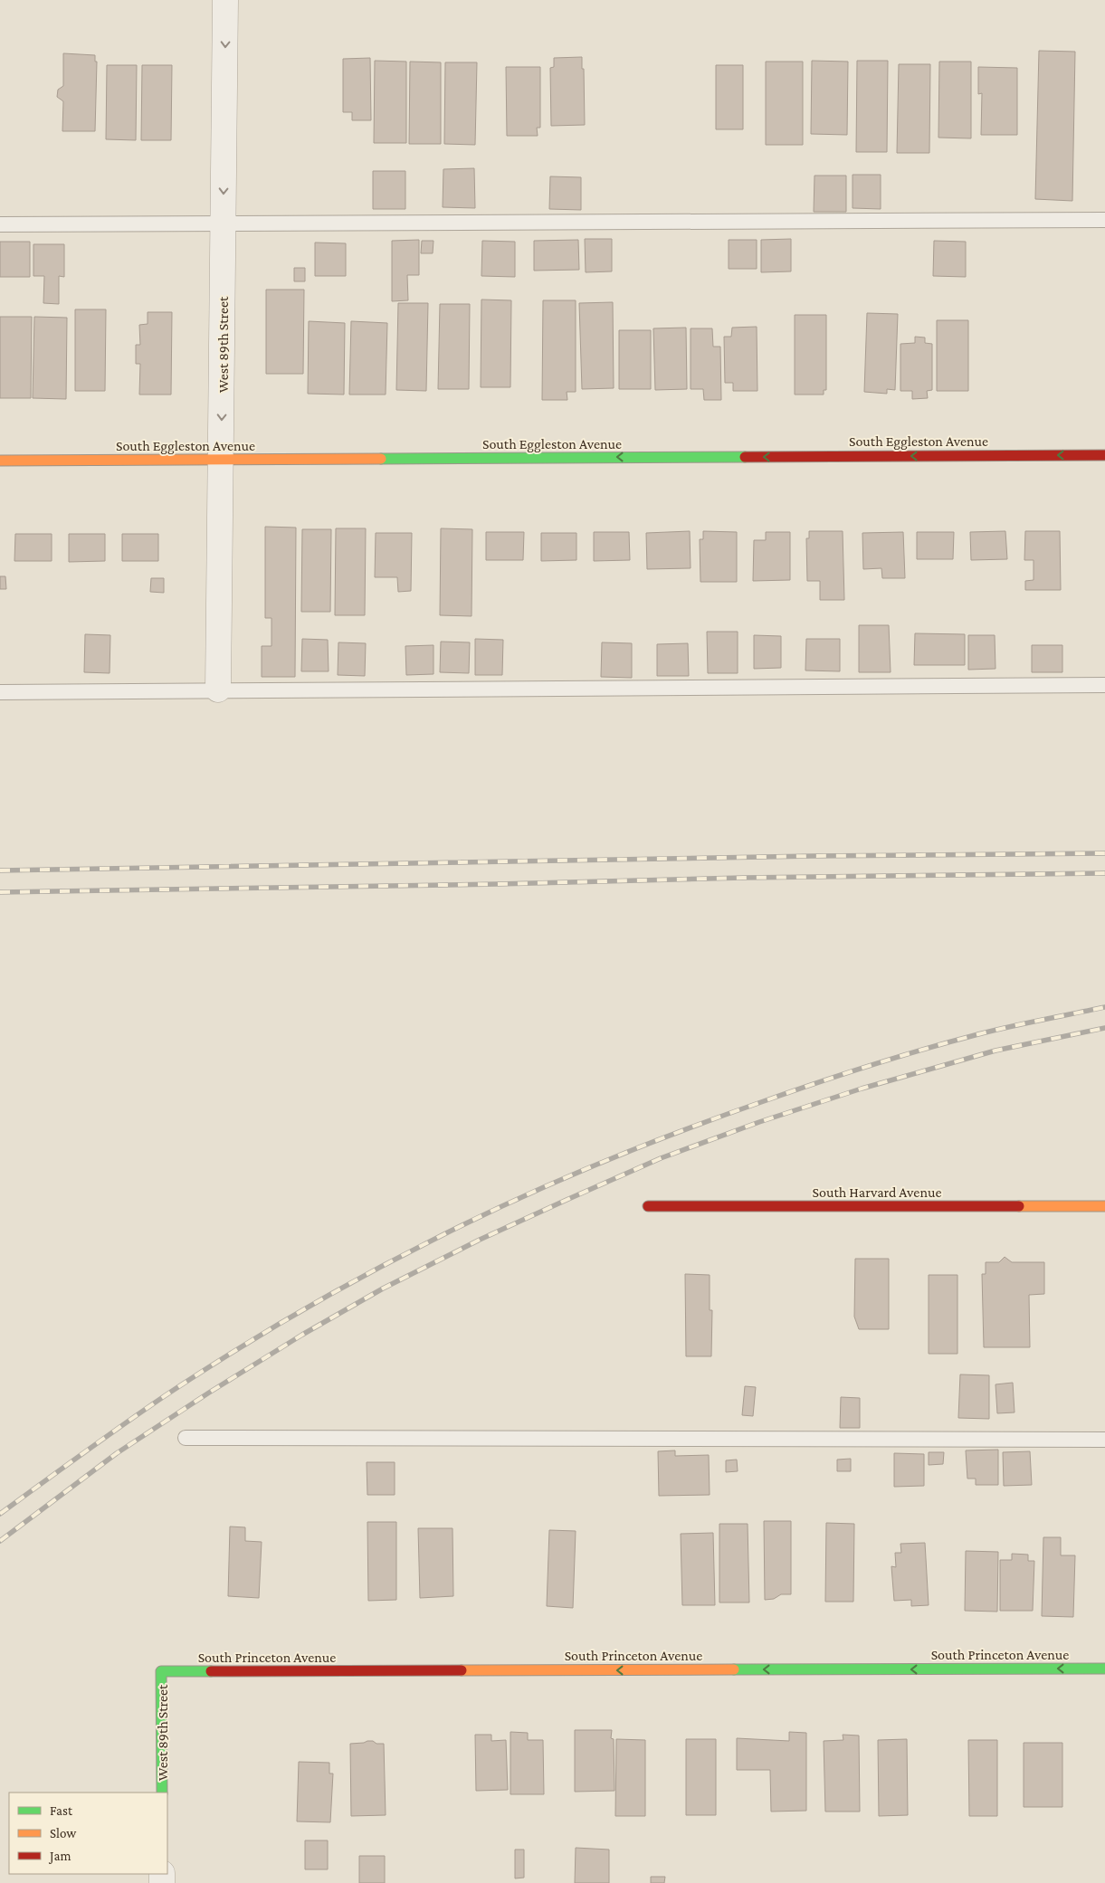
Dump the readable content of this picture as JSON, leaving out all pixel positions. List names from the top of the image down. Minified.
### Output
{"streets":{"street":["West 89th Street","South Eggleston Avenue","South Harvard Avenue","South Princeton Avenue"]},"crossings":[["West 89th Street","South Eggleston Avenue"],["West 89th Street","South Princeton Avenue"]],"one_way":["West 89th Street","South Eggleston Avenue","South Princeton Avenue"],"legend":["Fast","Slow","Jam"]}
